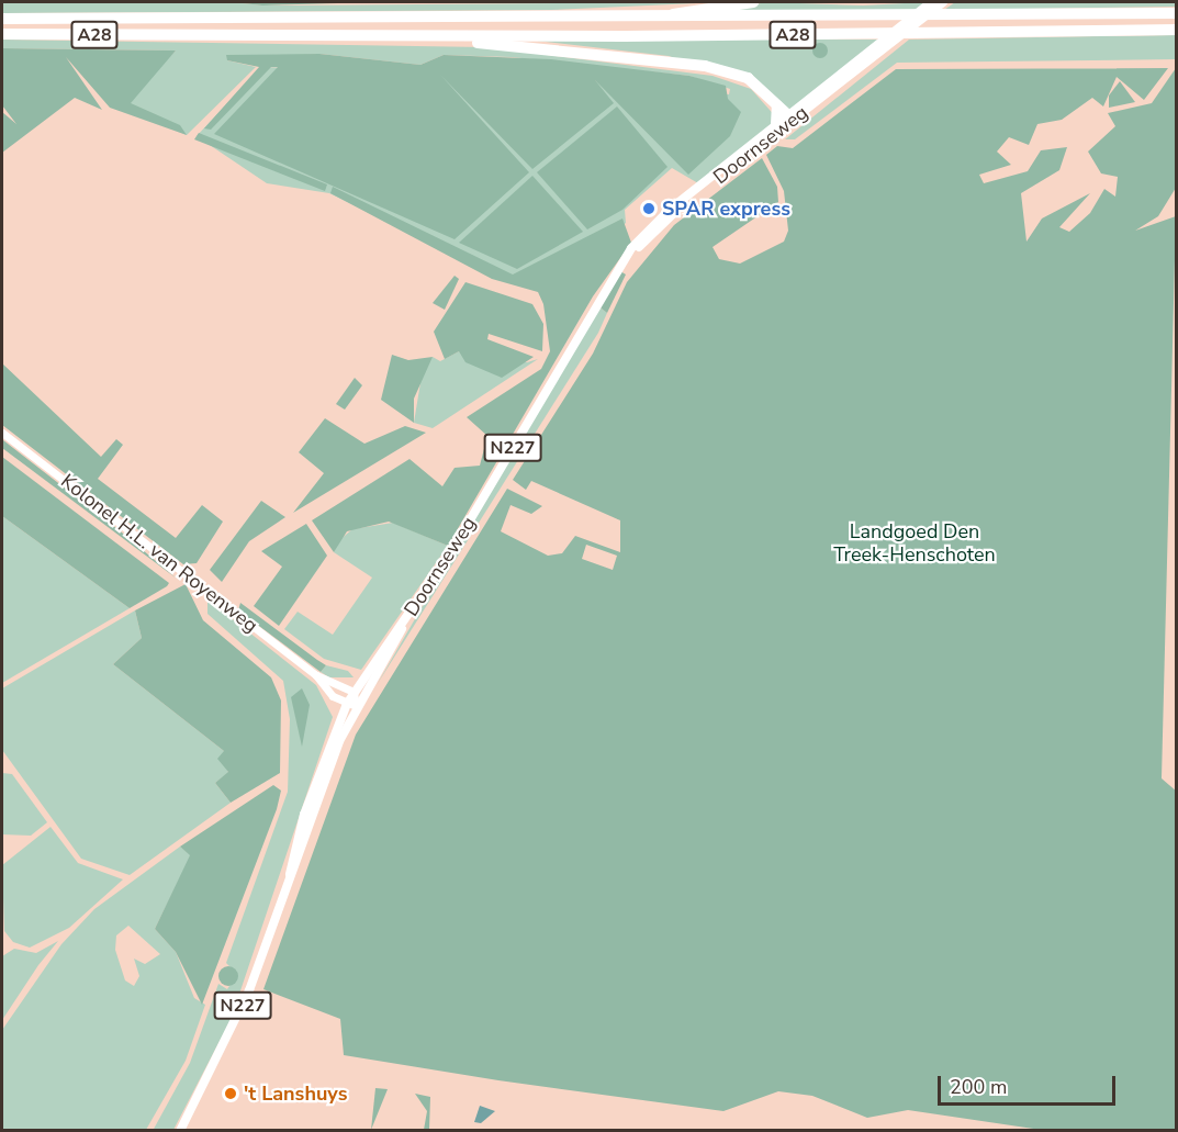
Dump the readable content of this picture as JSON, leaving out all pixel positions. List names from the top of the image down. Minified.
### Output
{"streets":{"highway":["A28"],"main road":["Doornseweg","N227"],"street":["Kolonel H.L. van Royenweg"]},"crossings":[["A28","Doornseweg"],["Doornseweg","Kolonel H.L. van Royenweg"]],"parks":["Landgoed Den Treek-Henschoten"],"places":["SPAR express","'t Lanshuys"],"scale_bar":"200 m"}
